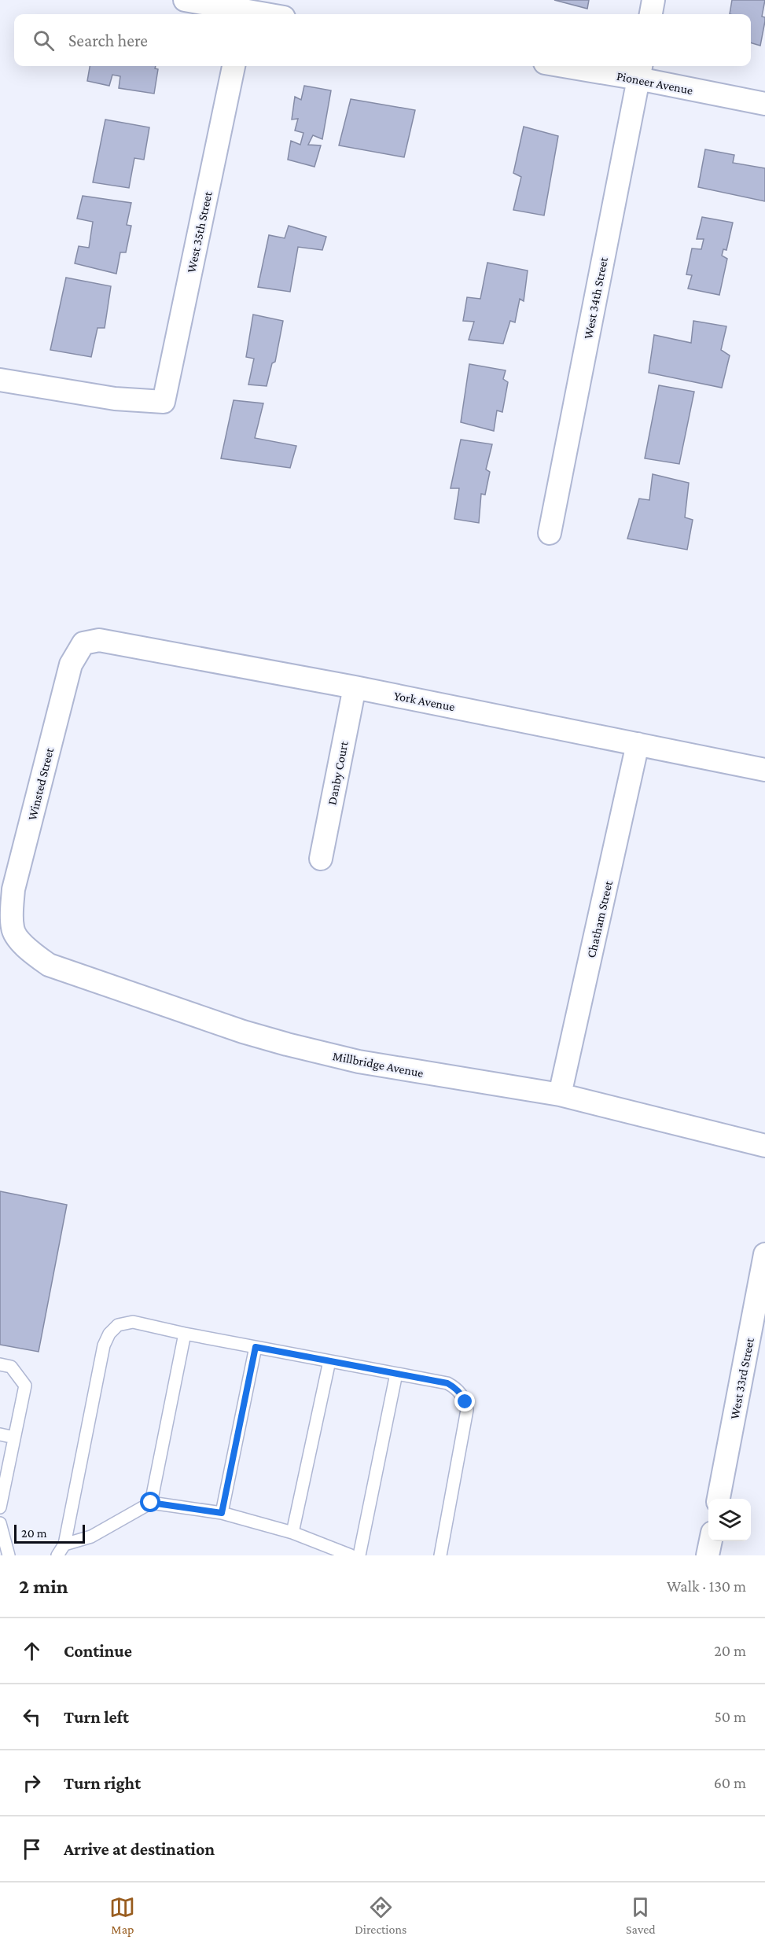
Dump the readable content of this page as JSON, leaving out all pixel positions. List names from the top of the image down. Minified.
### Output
{"streets":{"street":["Pioneer Avenue","West 35th Street","West 34th Street","York Avenue","Danby Court","Winsted Street","Chatham Street","Millbridge Avenue","West 33rd Street"]},"crossings":[["Pioneer Avenue","West 34th Street"],["York Avenue","Danby Court"],["York Avenue","Winsted Street"],["York Avenue","Chatham Street"],["Winsted Street","Millbridge Avenue"],["Chatham Street","Millbridge Avenue"]],"scale_bar":"20 m","page":{"search":"Search here","scale":"20 m","heading":["2 min","Walk · 130 m"],"list":[["Continue","20 m"],["Turn left","50 m"],["Turn right","60 m"],"Arrive at destination"],"nav":["Map","Directions","Saved"]}}
